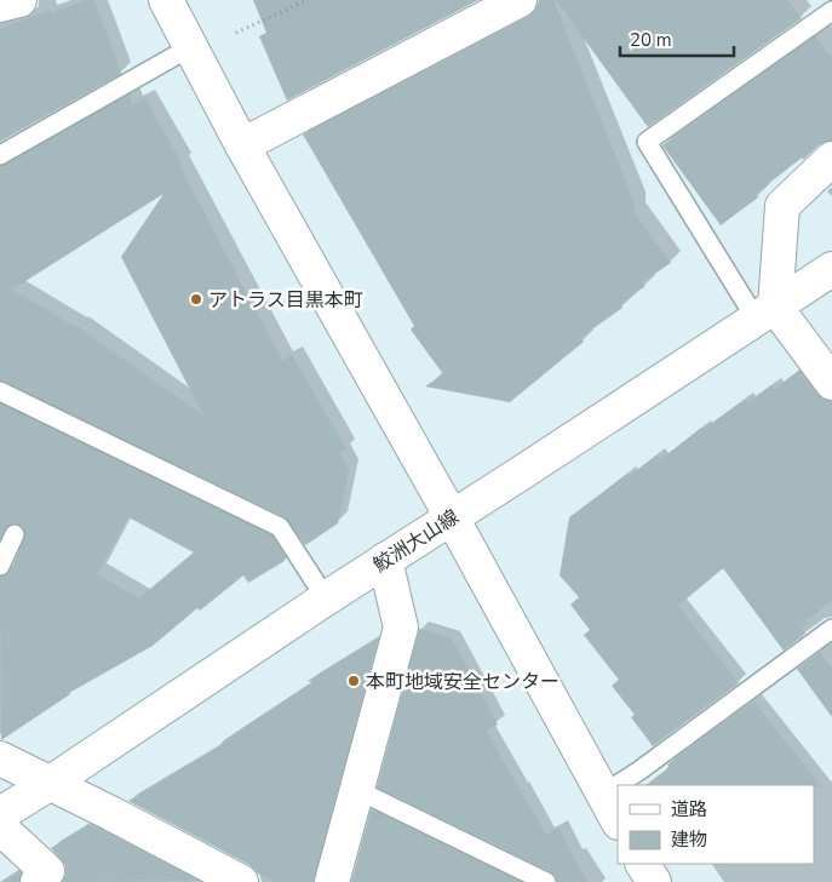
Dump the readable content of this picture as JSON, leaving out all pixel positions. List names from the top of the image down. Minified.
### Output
{"streets":{"main road":["鮫洲大山線"]},"places":["アトラス目黒本町","本町地域安全センター"],"legend":["道路","建物"],"scale_bar":"20 m"}
